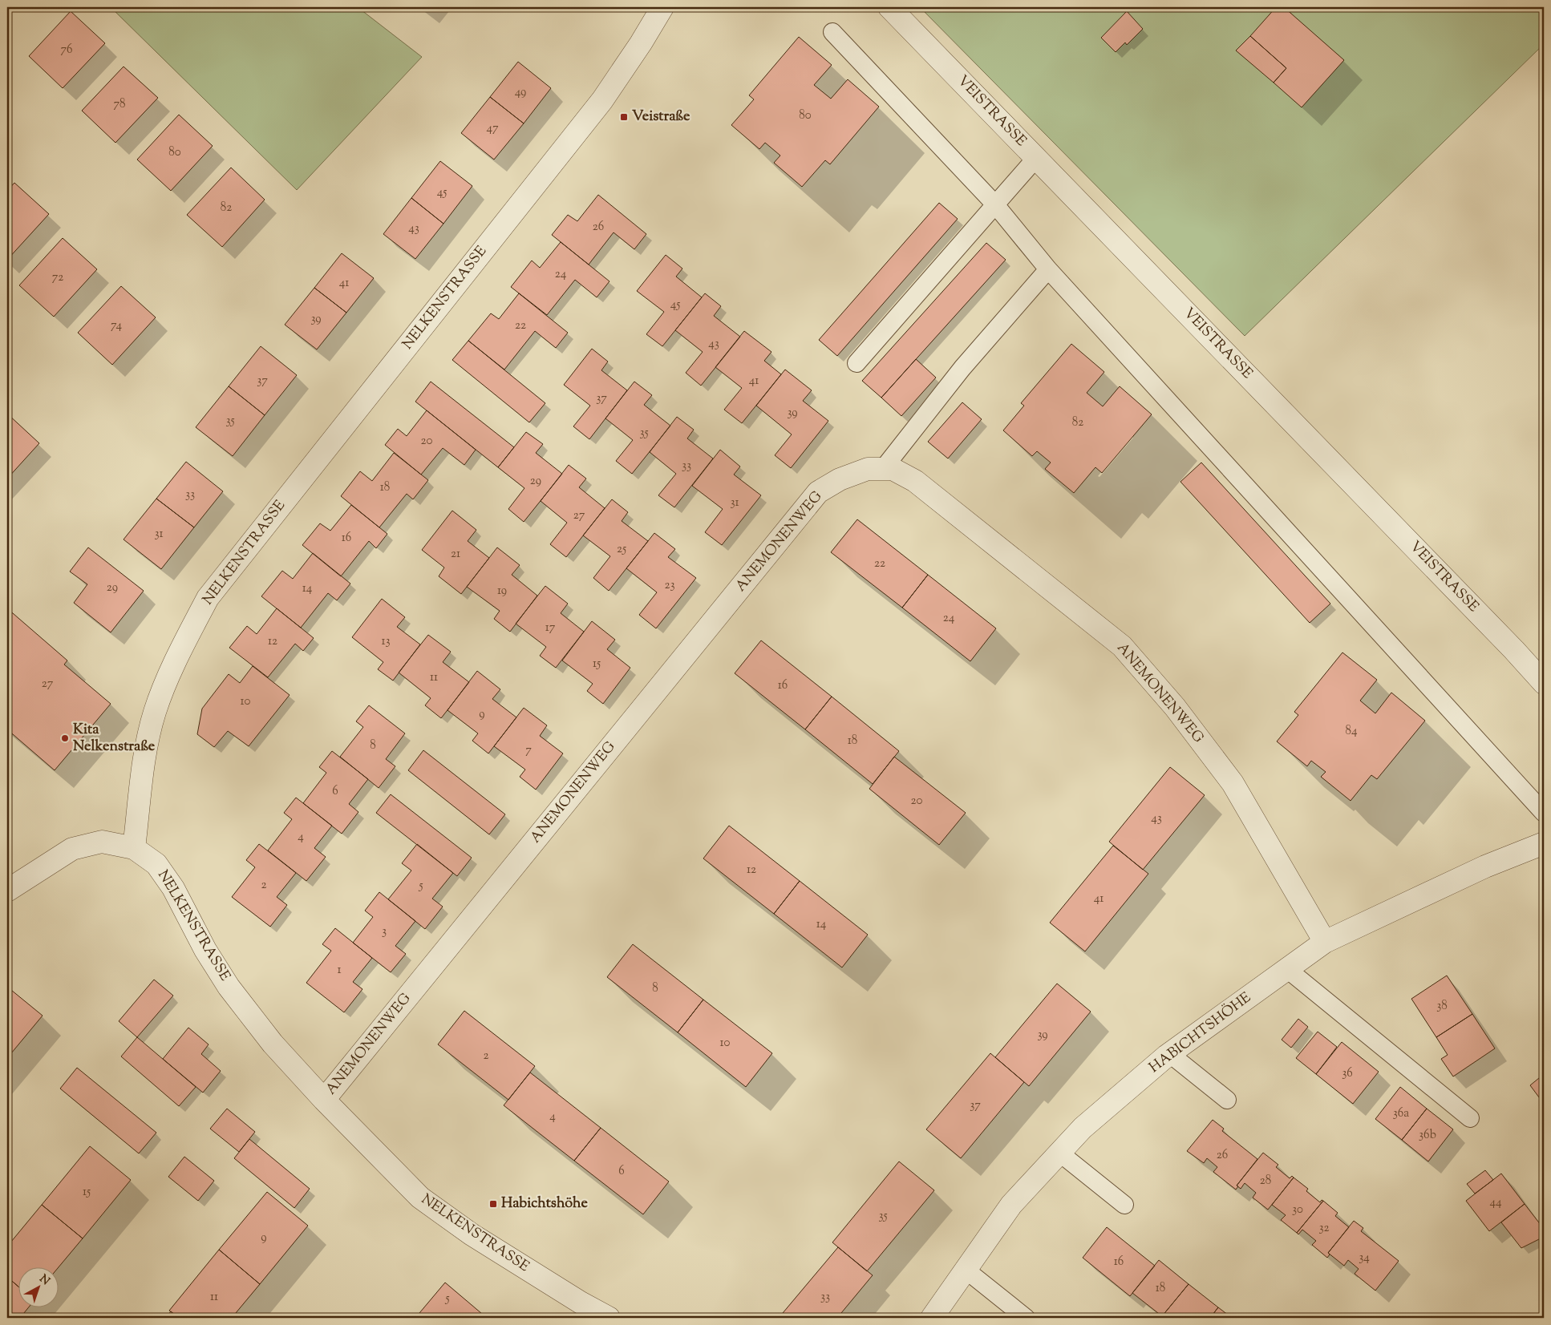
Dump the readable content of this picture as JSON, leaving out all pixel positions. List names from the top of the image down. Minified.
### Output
{"streets":{"street":["VEISTRASSE","NELKENSTRASSE","ANEMONENWEG","HABICHTSHÖHE"]},"crossings":[["NELKENSTRASSE","ANEMONENWEG"],["ANEMONENWEG","HABICHTSHÖHE"]],"places":{"transit":["Veistraße","Habichtshöhe"],"other":["Kita Nelkenstraße"]},"house_numbers":["76","49","78","80","47","80","45","82","26","43","24","72","41","45","39","74","22","43","37","41","37","39","35","82","35","20","33","29","18","33","31","27","31","16","25","21","22","23","29","14","19","24","17","12","13","15","11","27","16","10","9","84","18","8","7","6","20","43","4","12","2","5","41","14","3","1","8","38","39","10","2","36","37","36a","4","36b","26","6","28","15","44","30","35","32","9","34","16","18","11","33","5"],"north":"top right"}
